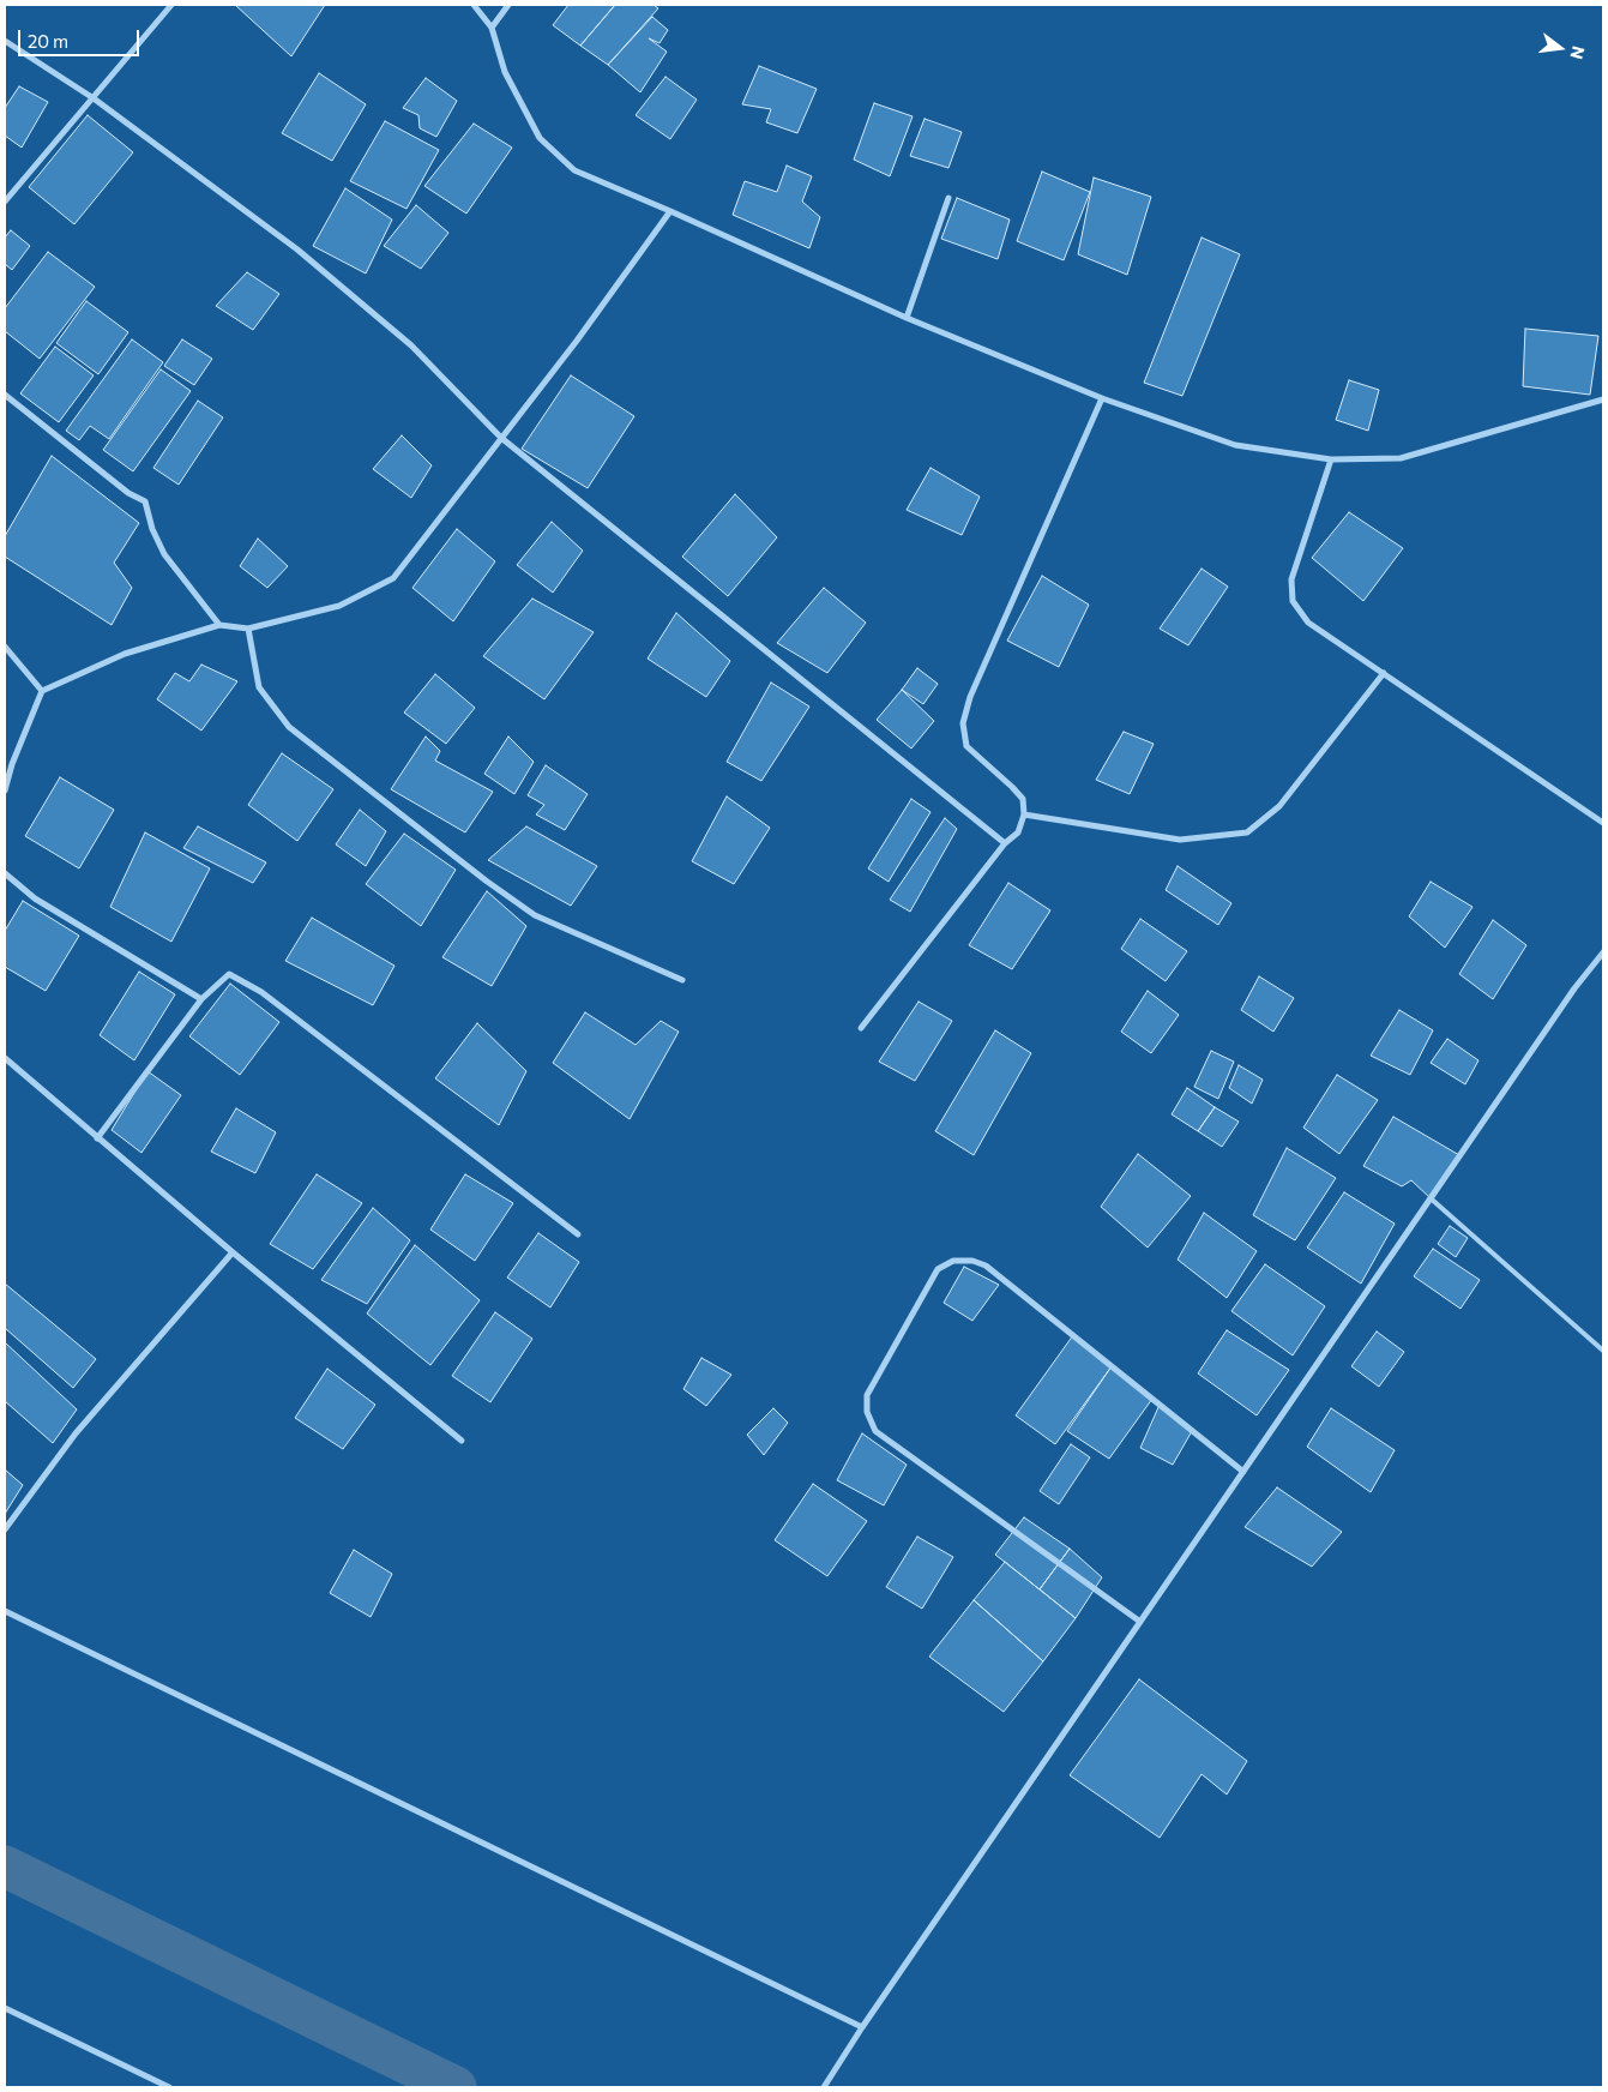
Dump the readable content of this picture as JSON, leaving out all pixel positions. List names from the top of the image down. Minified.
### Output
{"scale_bar":"20 m","north":"right"}
